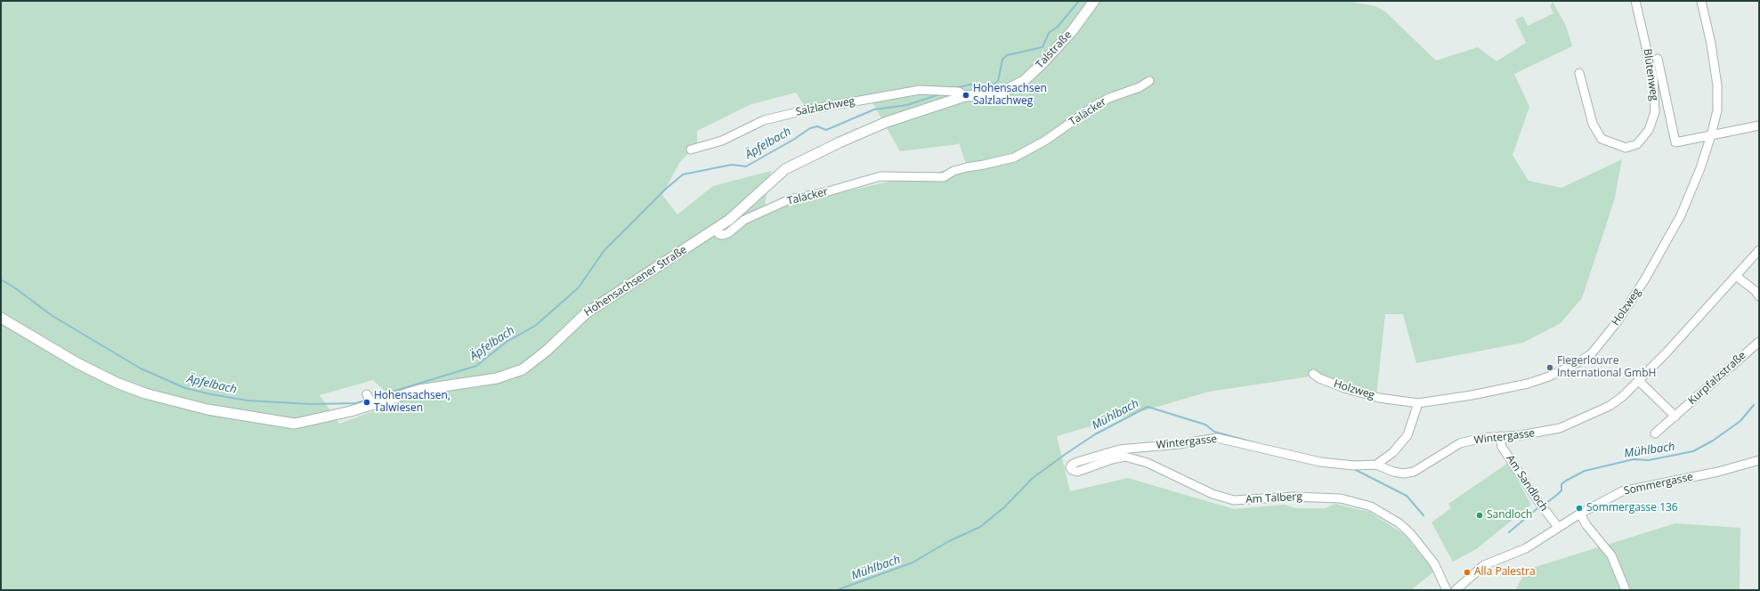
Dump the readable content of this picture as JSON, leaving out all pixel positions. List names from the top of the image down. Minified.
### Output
{"streets":{"street":["Talstraße","Blütenweg","Salzlachweg","Taläcker","Hohensachsener Straße","Holzweg","Kurpfalzstraße","Wintergasse","Am Sandloch","Sommergasse","Am Talberg"]},"crossings":[["Talstraße","Salzlachweg"],["Taläcker","Hohensachsener Straße"],["Wintergasse","Am Sandloch"],["Wintergasse","Am Talberg"],["Am Sandloch","Sommergasse"]],"water":["Äpfelbach","Mühlbach"],"places":["Hohensachsen Salzlachweg","Fiegerlouvre International GmbH","Hohensachsen, Talwiesen","Sommergasse 136","Sandloch","Alla Palestra"]}
